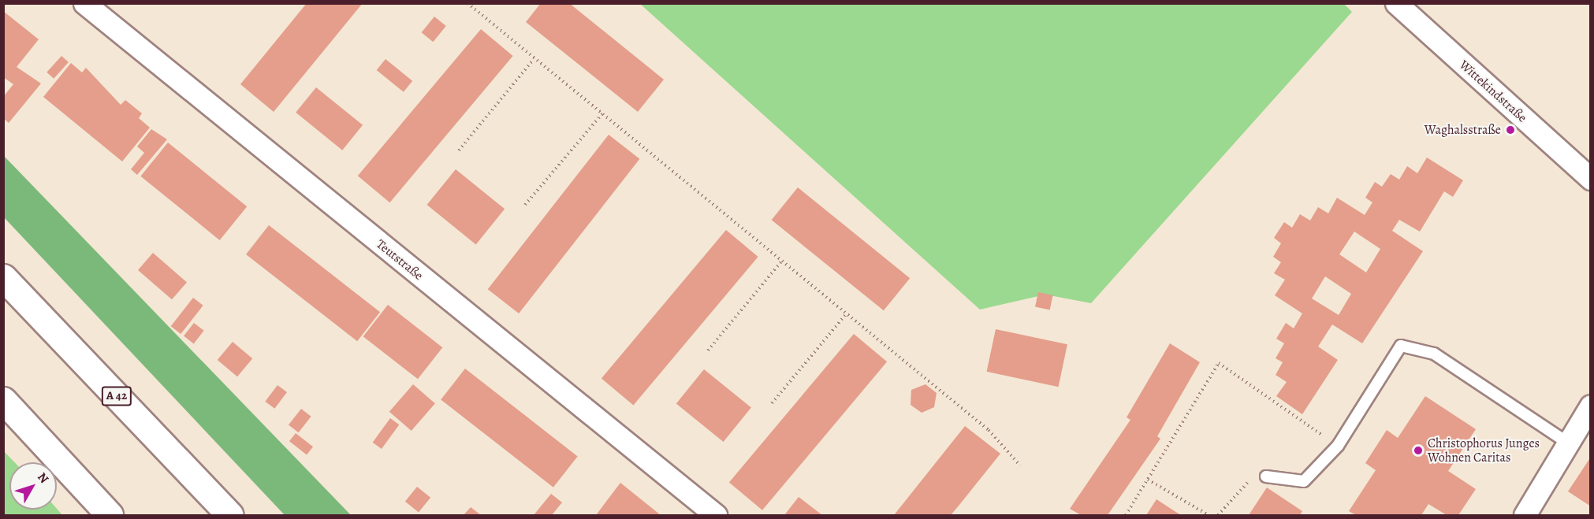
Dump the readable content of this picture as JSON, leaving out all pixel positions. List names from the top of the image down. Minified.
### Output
{"streets":{"highway":["A 42"],"street":["Wittekindstraße","Teutstraße"]},"places":["Waghalsstraße","Christophorus Junges Wohnen Caritas"],"north":"top right"}
